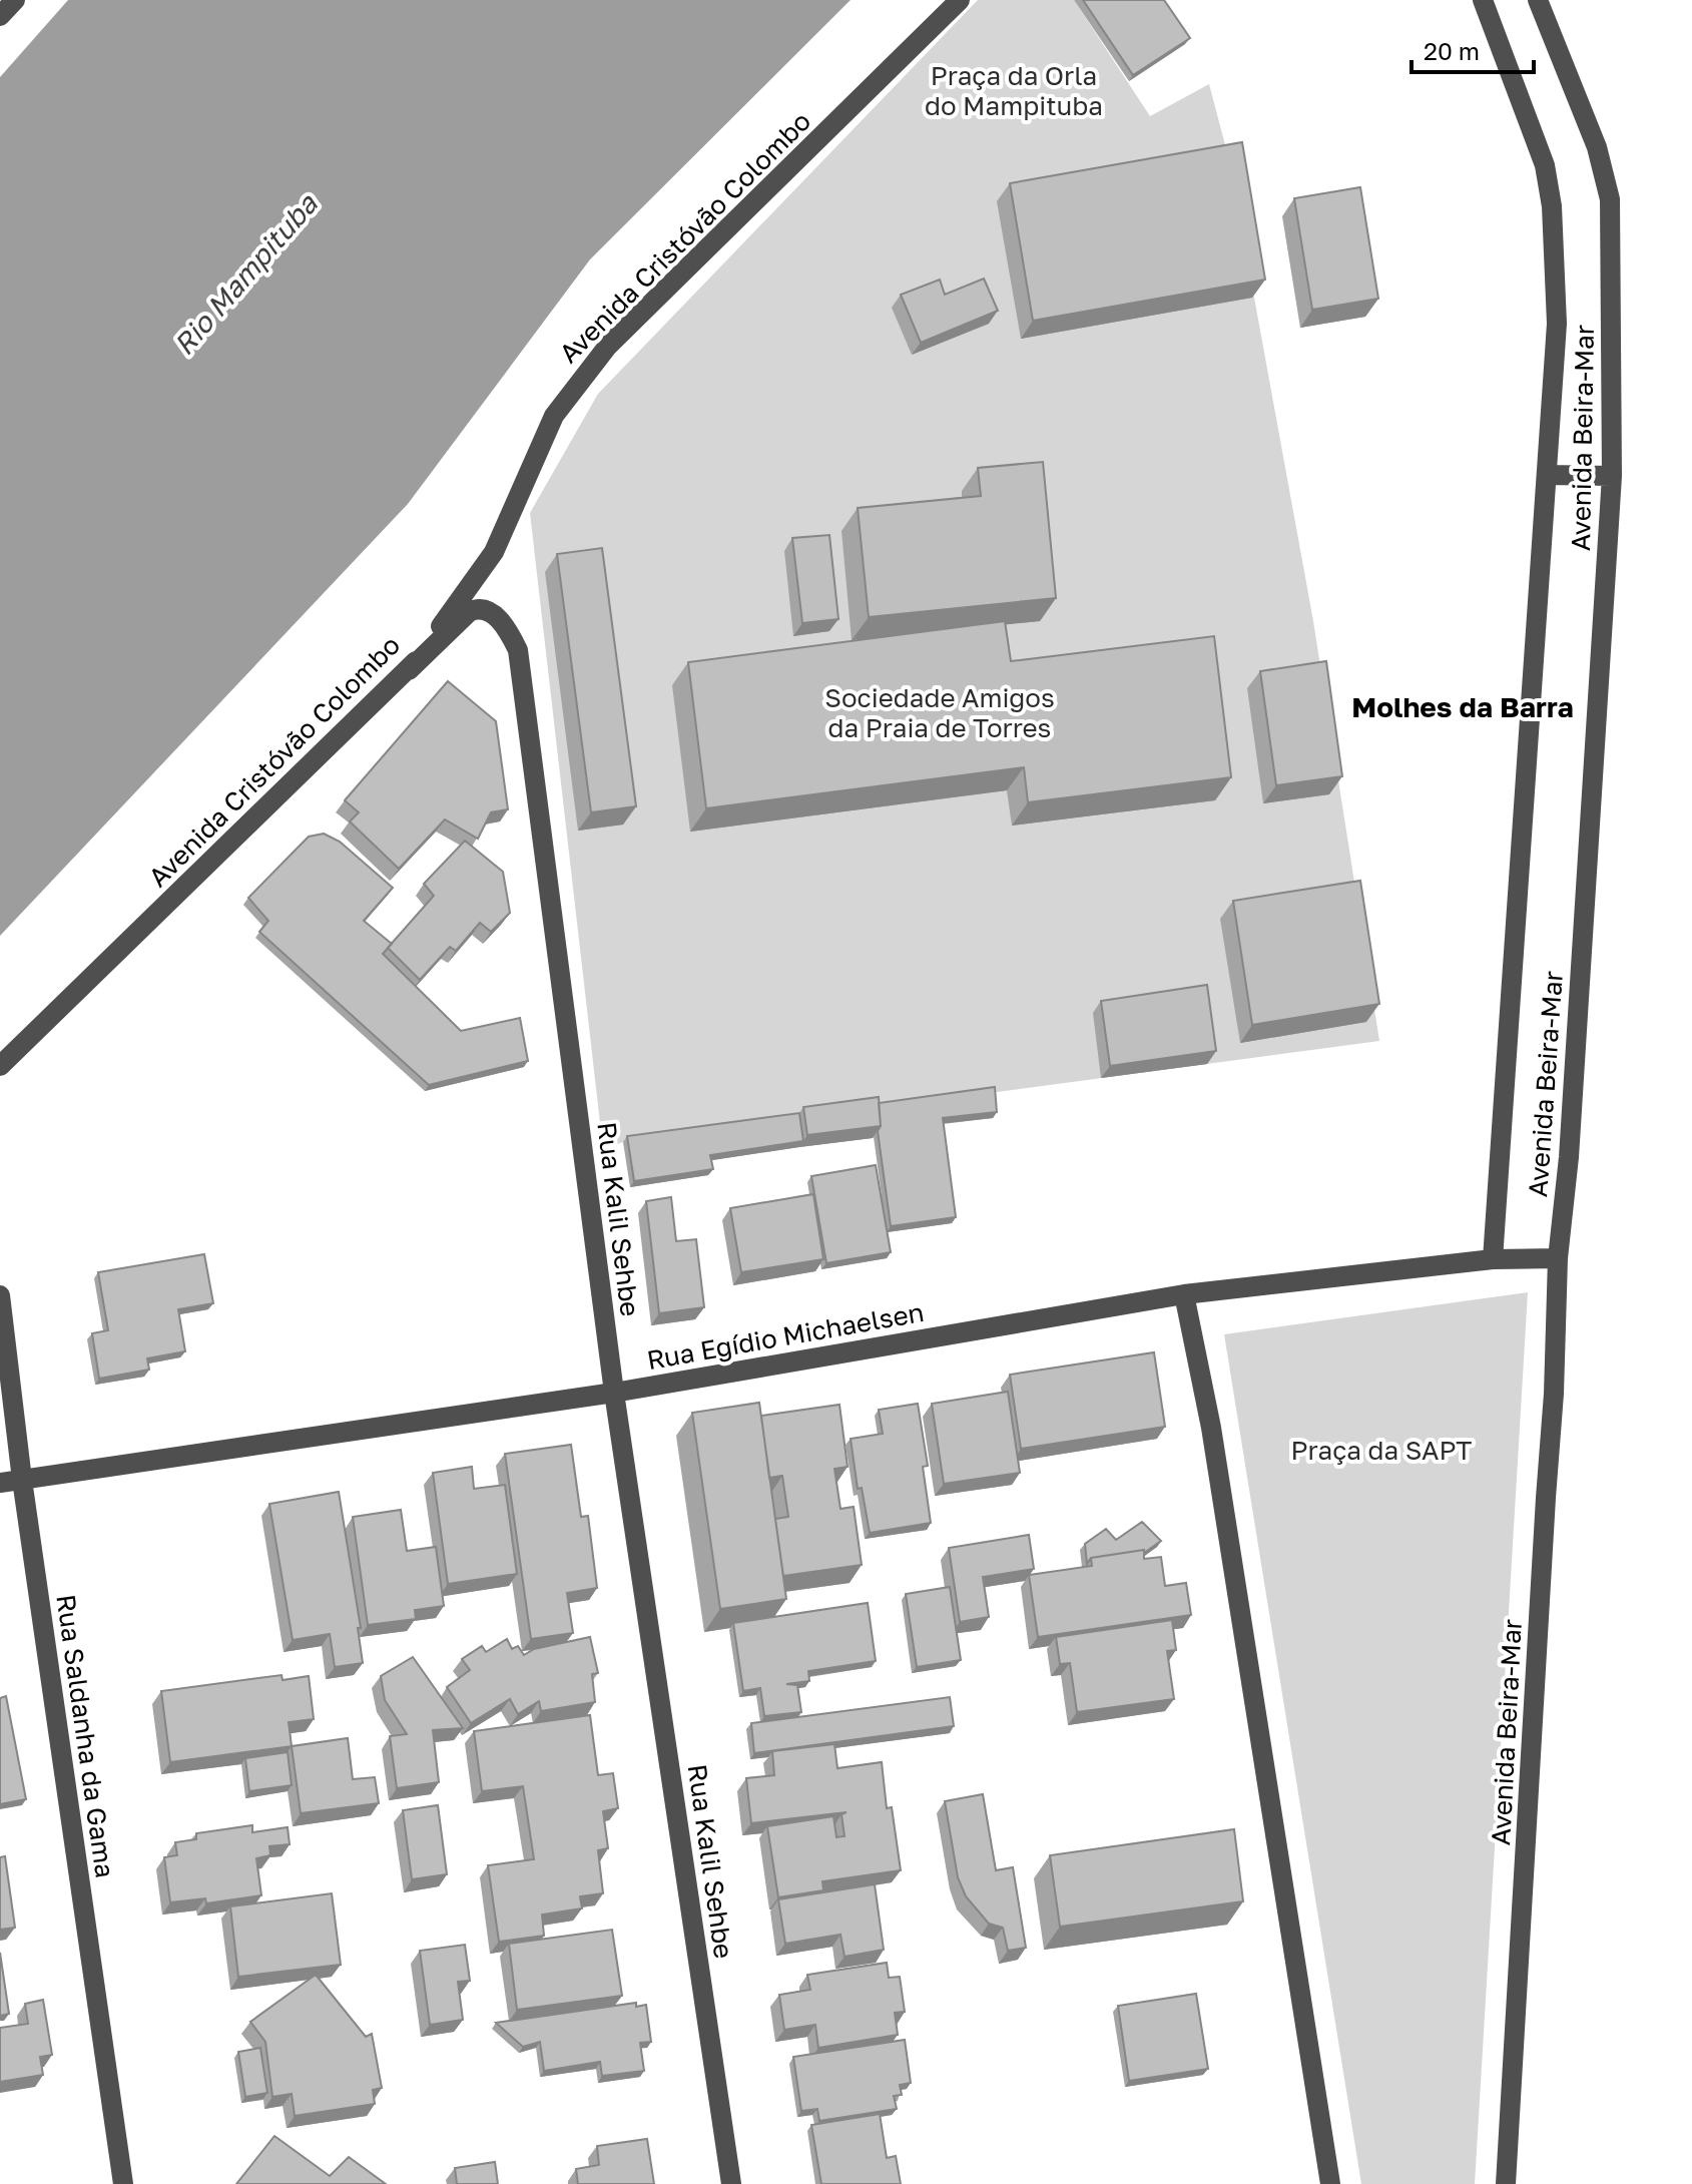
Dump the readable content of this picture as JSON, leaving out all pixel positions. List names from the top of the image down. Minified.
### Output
{"streets":{"street":["Avenida Cristóvão Colombo","Avenida Beira-Mar","Rua Kalil Sehbe","Rua Egídio Michaelsen","Rua Saldanha da Gama"]},"crossings":[["Avenida Cristóvão Colombo","Rua Kalil Sehbe"],["Avenida Beira-Mar","Rua Egídio Michaelsen"],["Rua Kalil Sehbe","Rua Egídio Michaelsen"],["Rua Egídio Michaelsen","Rua Saldanha da Gama"]],"districts":["Molhes da Barra"],"water":["Rio Mampituba"],"parks":["Praça da Orla do Mampituba","Sociedade Amigos da Praia de Torres","Praça da SAPT"],"scale_bar":"20 m"}
